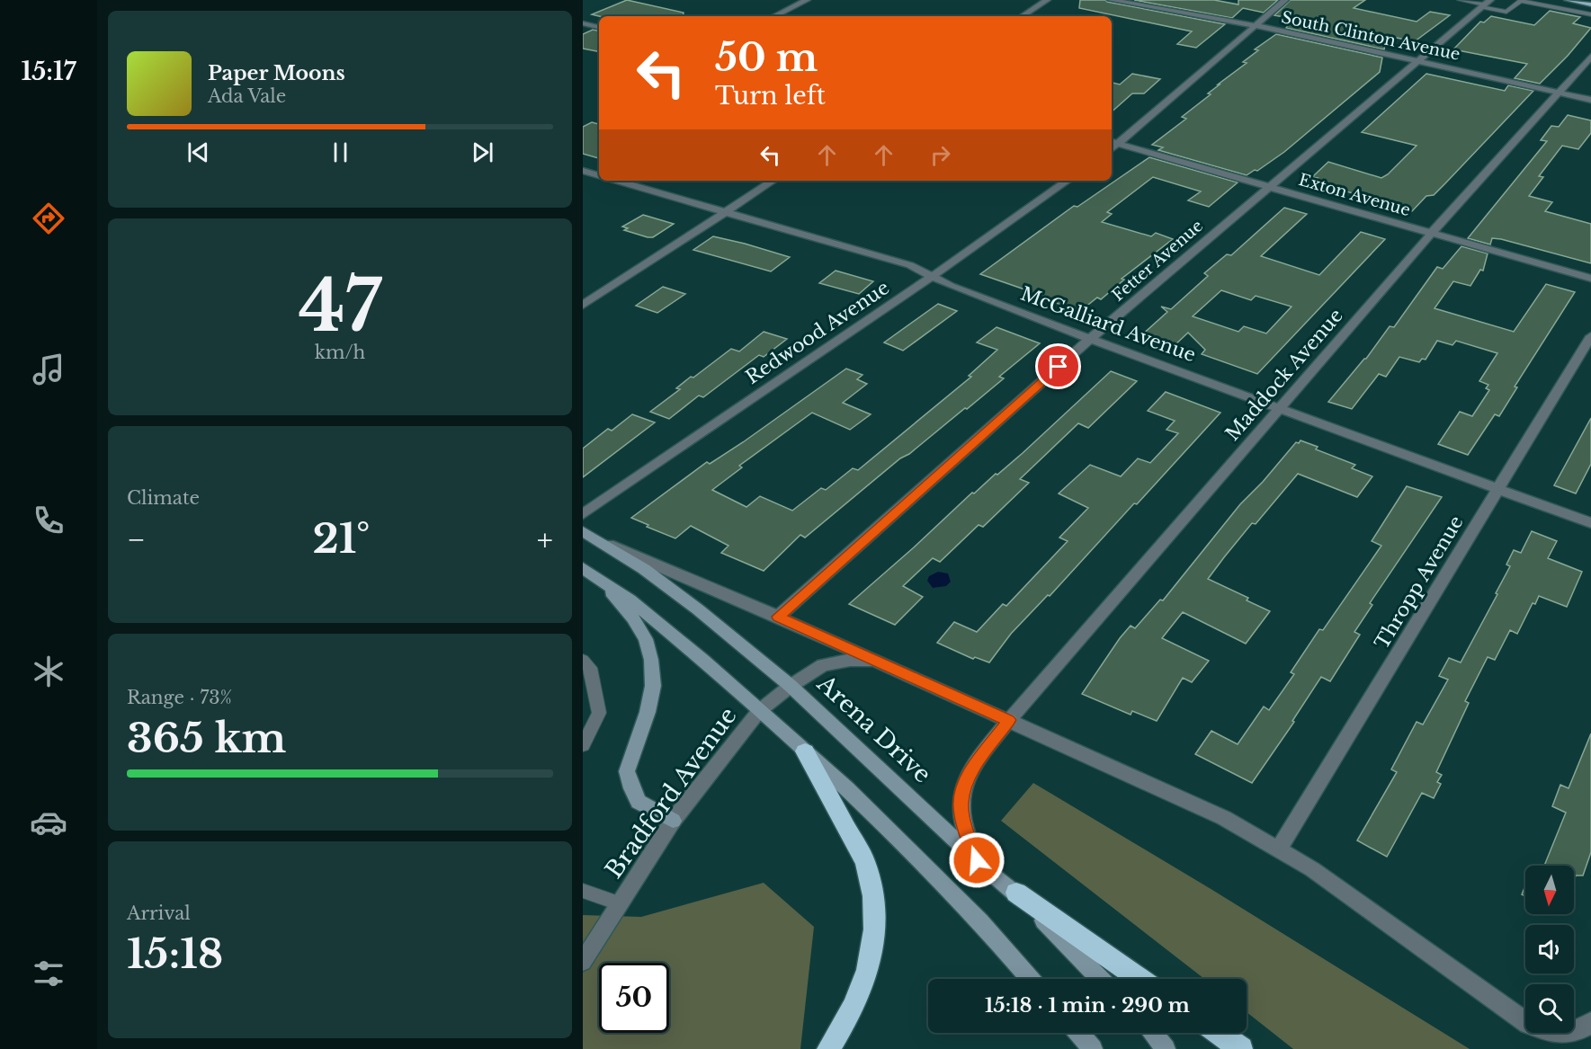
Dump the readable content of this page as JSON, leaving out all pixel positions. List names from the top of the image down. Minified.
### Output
{"streets":{"main road":["Arena Drive"],"street":["South Clinton Avenue","Exton Avenue","Fetter Avenue","McGalliard Avenue","Redwood Avenue","Maddock Avenue","Thropp Avenue","Bradford Avenue"]},"crossings":[["South Clinton Avenue","Fetter Avenue"],["South Clinton Avenue","Maddock Avenue"],["Exton Avenue","Fetter Avenue"],["Exton Avenue","Maddock Avenue"],["Fetter Avenue","McGalliard Avenue"],["McGalliard Avenue","Redwood Avenue"],["McGalliard Avenue","Maddock Avenue"],["McGalliard Avenue","Thropp Avenue"],["Arena Drive","Bradford Avenue"]],"north":"bottom","page":{"tabs":"15:17","turn":["50 m","Turn left"],"song":["Paper Moons","Ada Vale"],"tile":[["47","km/h"],"Climate",["Range · 73%","365 km"],["Arrival","15:18"]],"heat":["−","21°","+"],"limit":"50","trip":"15:18 · 1 min · 290 m"}}
